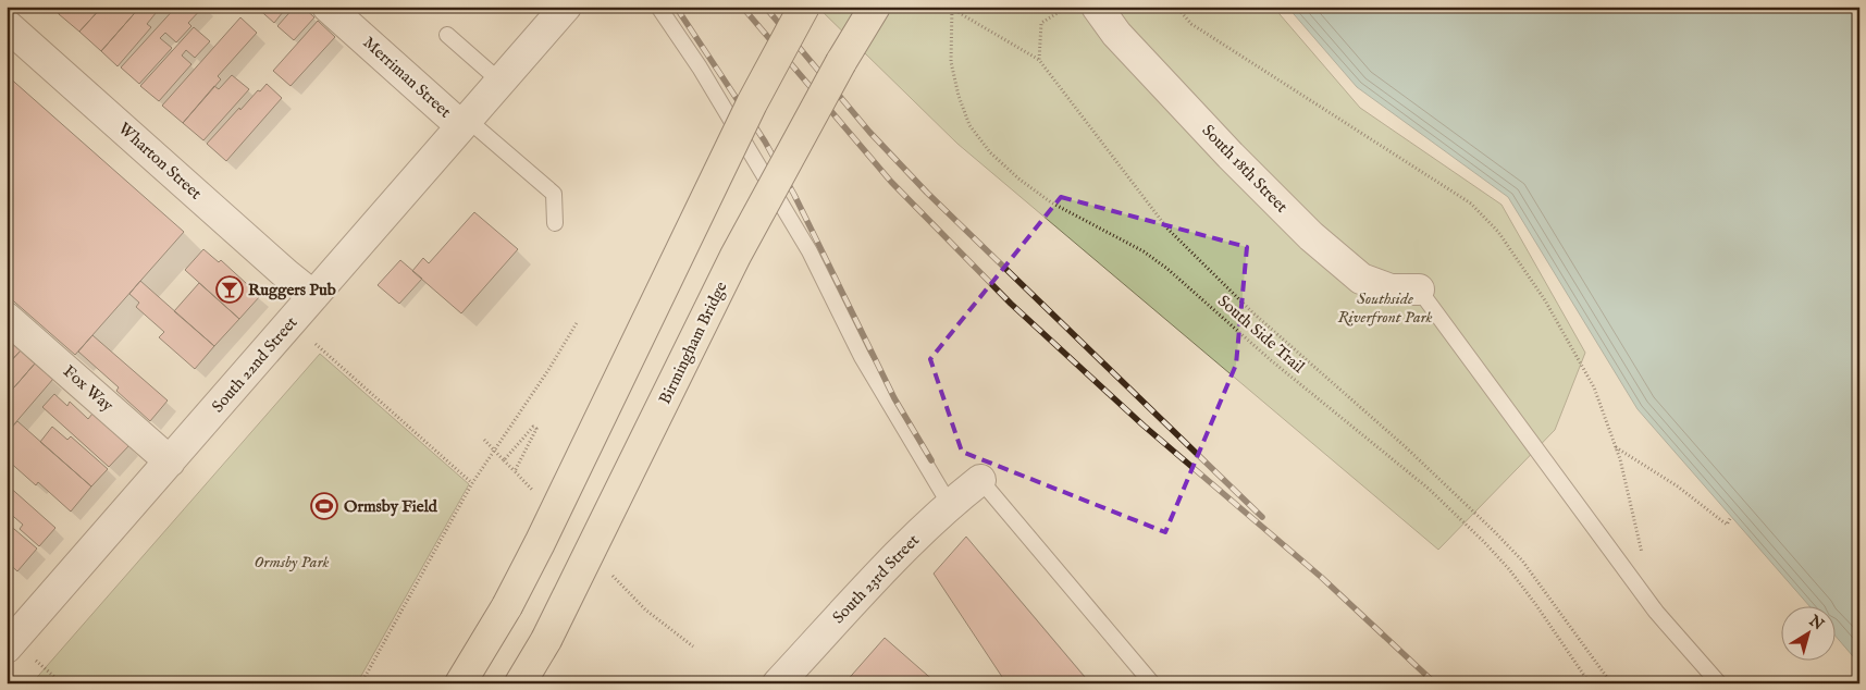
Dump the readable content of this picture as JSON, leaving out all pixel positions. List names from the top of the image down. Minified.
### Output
{"streets":{"main road":["Birmingham Bridge"],"street":["Merriman Street","Wharton Street","South 18th Street","South 22nd Street","Fox Way","South 23rd Street"],"path":["South Side Trail"]},"crossings":[["Merriman Street","South 22nd Street"],["Wharton Street","South 22nd Street"],["South 22nd Street","Fox Way"]],"parks":["Southside Riverfront Park","Ormsby Park"],"places":{"bar":["Ruggers Pub"],"sports":["Ormsby Field"]},"north":"top right"}
